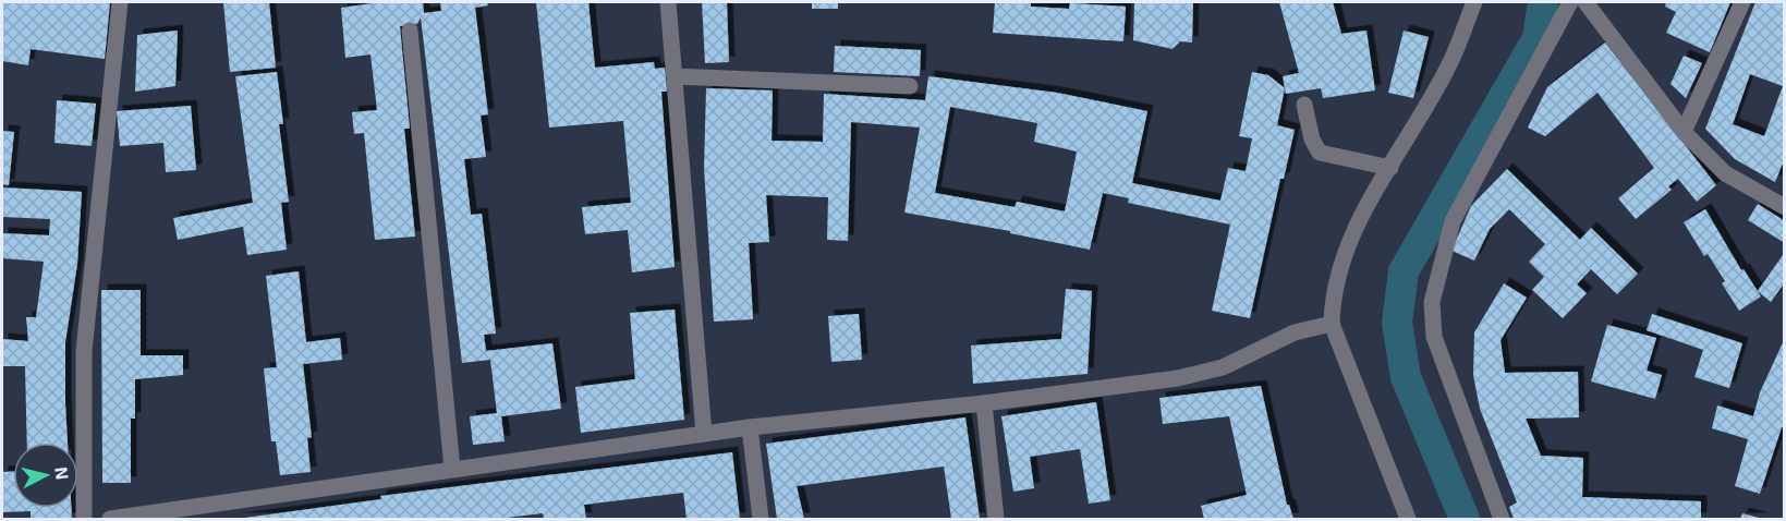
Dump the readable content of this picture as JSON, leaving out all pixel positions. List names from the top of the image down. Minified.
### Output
{"north":"right"}
